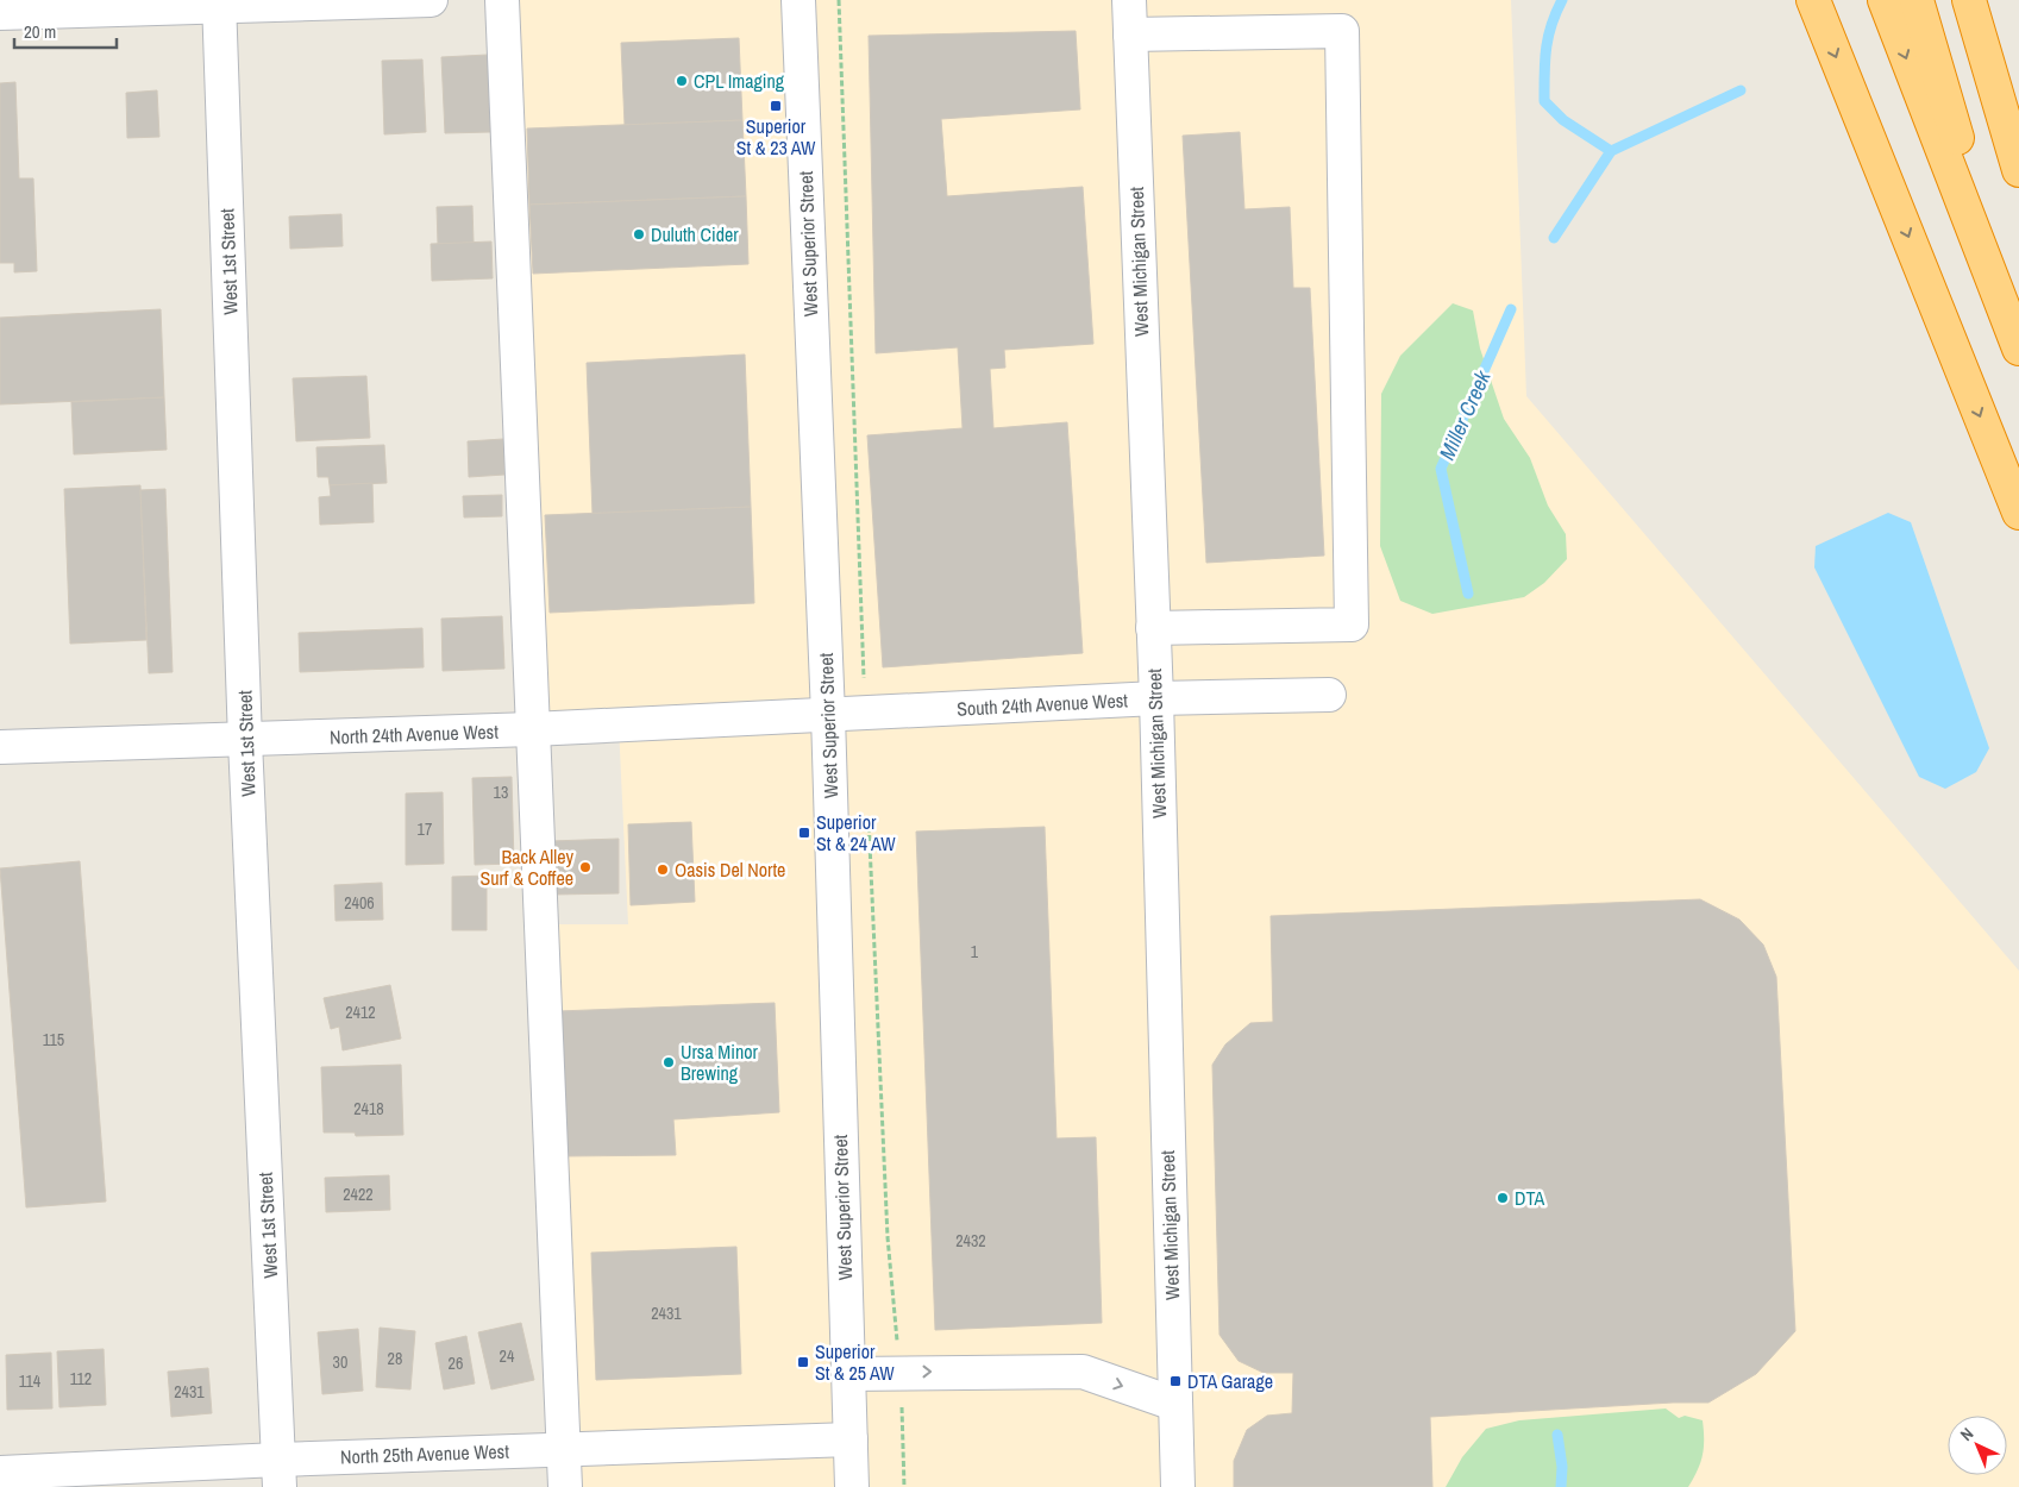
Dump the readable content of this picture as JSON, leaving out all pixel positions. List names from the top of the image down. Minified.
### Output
{"streets":{"street":["West Superior Street","West 1st Street","West Michigan Street","South 24th Avenue West","North 24th Avenue West","North 25th Avenue West"]},"crossings":[["West Superior Street","South 24th Avenue West"],["West Superior Street","North 24th Avenue West"],["West Superior Street","North 25th Avenue West"],["West 1st Street","North 24th Avenue West"],["West 1st Street","North 25th Avenue West"],["West Michigan Street","South 24th Avenue West"],["South 24th Avenue West","North 24th Avenue West"]],"water":["Miller Creek"],"places":{"other":["CPL Imaging","Duluth Cider","Back Alley Surf & Coffee","Oasis Del Norte","Ursa Minor Brewing","DTA"],"transit":["Superior St & 23 AW","Superior St & 24 AW","Superior St & 25 AW","DTA Garage"]},"house_numbers":["13","17","2406","1","2412","115","2418","2422","2432","2431","24","28","30","26","112","114","2431"],"scale_bar":"20 m","north":"top left"}
